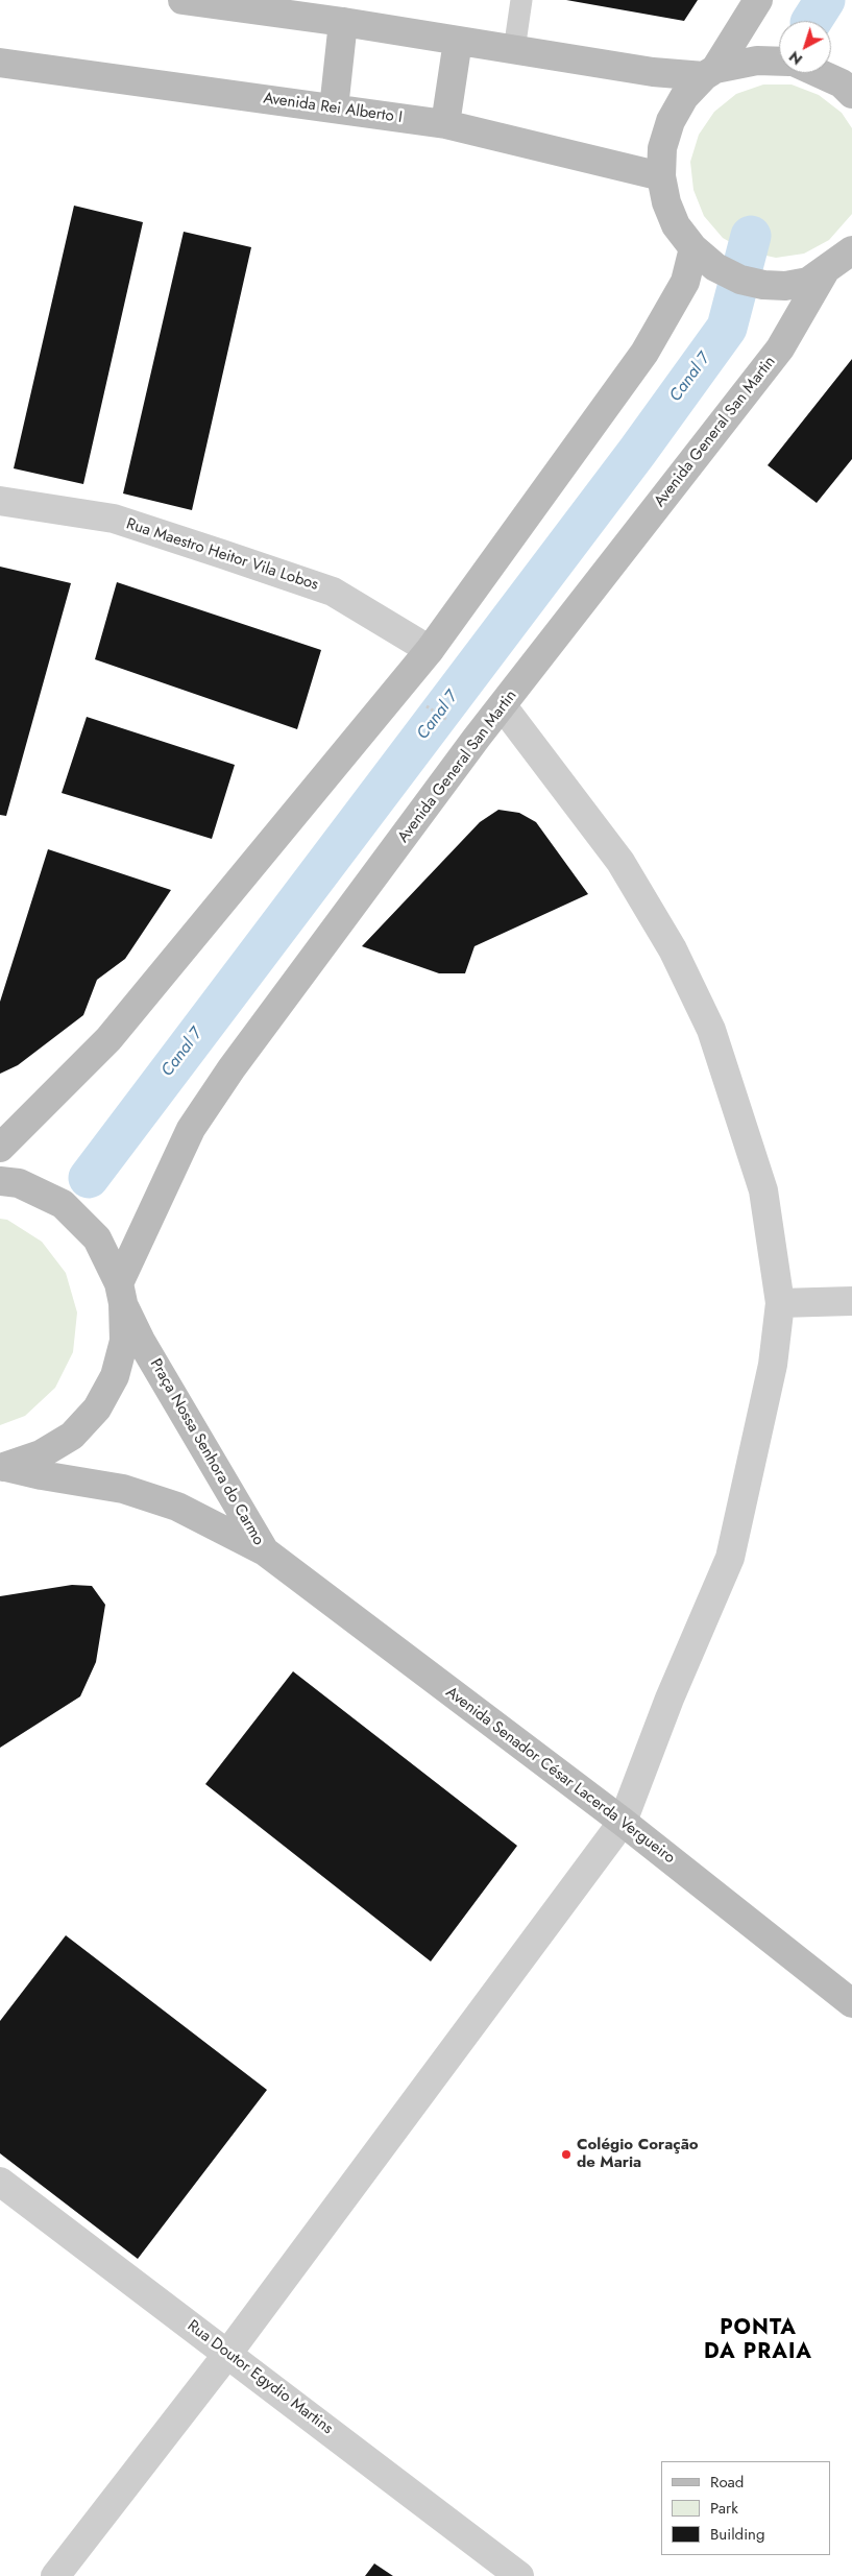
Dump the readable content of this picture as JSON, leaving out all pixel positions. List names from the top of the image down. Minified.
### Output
{"streets":{"main road":["Avenida Rei Alberto I","Avenida General San Martin","Praça Nossa Senhora do Carmo","Avenida Senador César Lacerda Vergueiro"],"street":["Rua Maestro Heitor Vila Lobos","Rua Doutor Egydio Martins"]},"crossings":[["Avenida General San Martin","Praça Nossa Senhora do Carmo"],["Praça Nossa Senhora do Carmo","Avenida Senador César Lacerda Vergueiro"]],"districts":["PONTA DA PRAIA"],"water":["Canal 7"],"places":["Colégio Coração de Maria"],"legend":["Road","Park","Building"],"north":"bottom left"}
